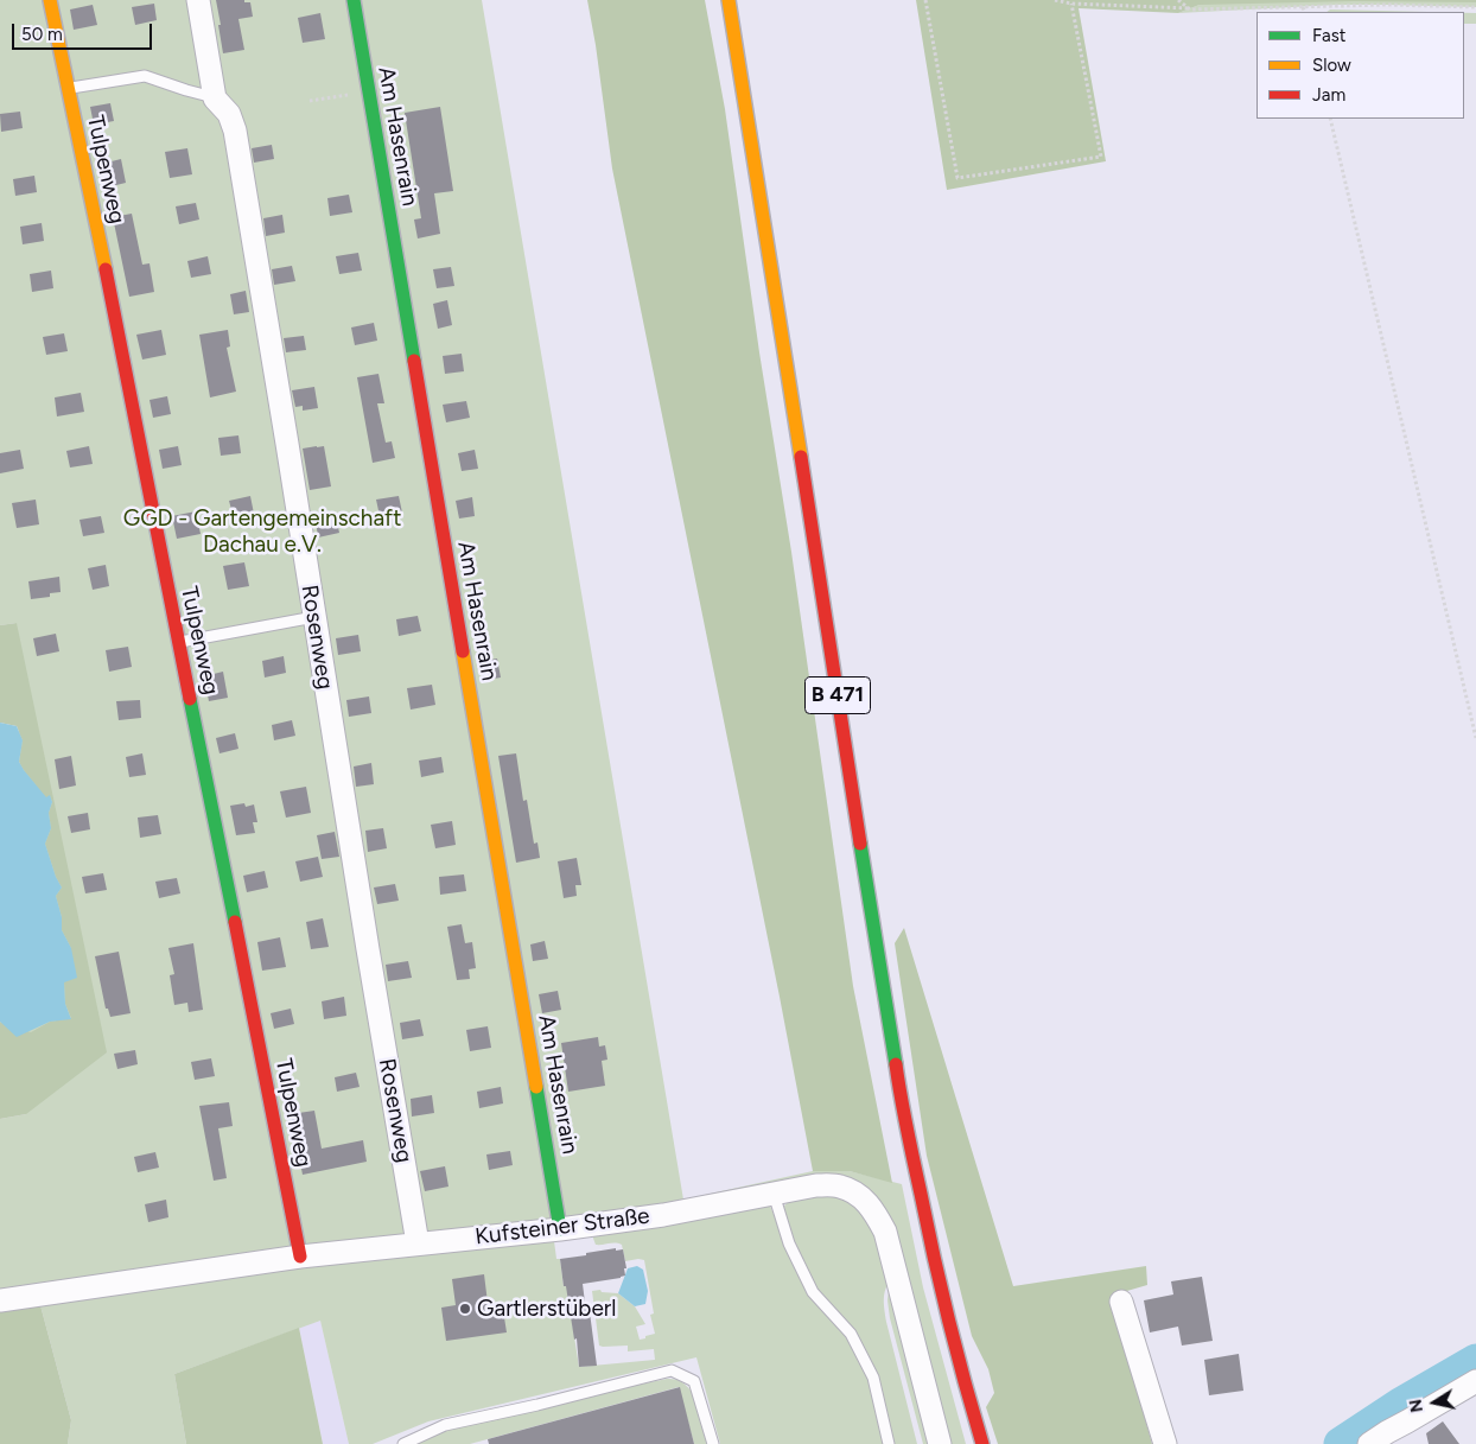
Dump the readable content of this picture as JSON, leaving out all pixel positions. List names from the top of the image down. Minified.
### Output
{"streets":{"main road":["Am Hasenrain","Tulpenweg","B 471"],"street":["Rosenweg","Kufsteiner Straße"]},"crossings":[["Am Hasenrain","Kufsteiner Straße"],["Tulpenweg","Kufsteiner Straße"],["Rosenweg","Kufsteiner Straße"]],"parks":["GGD - Gartengemeinschaft Dachau e.V."],"places":["Gartlerstüberl"],"legend":["Fast","Slow","Jam"],"scale_bar":"50 m","north":"left"}
